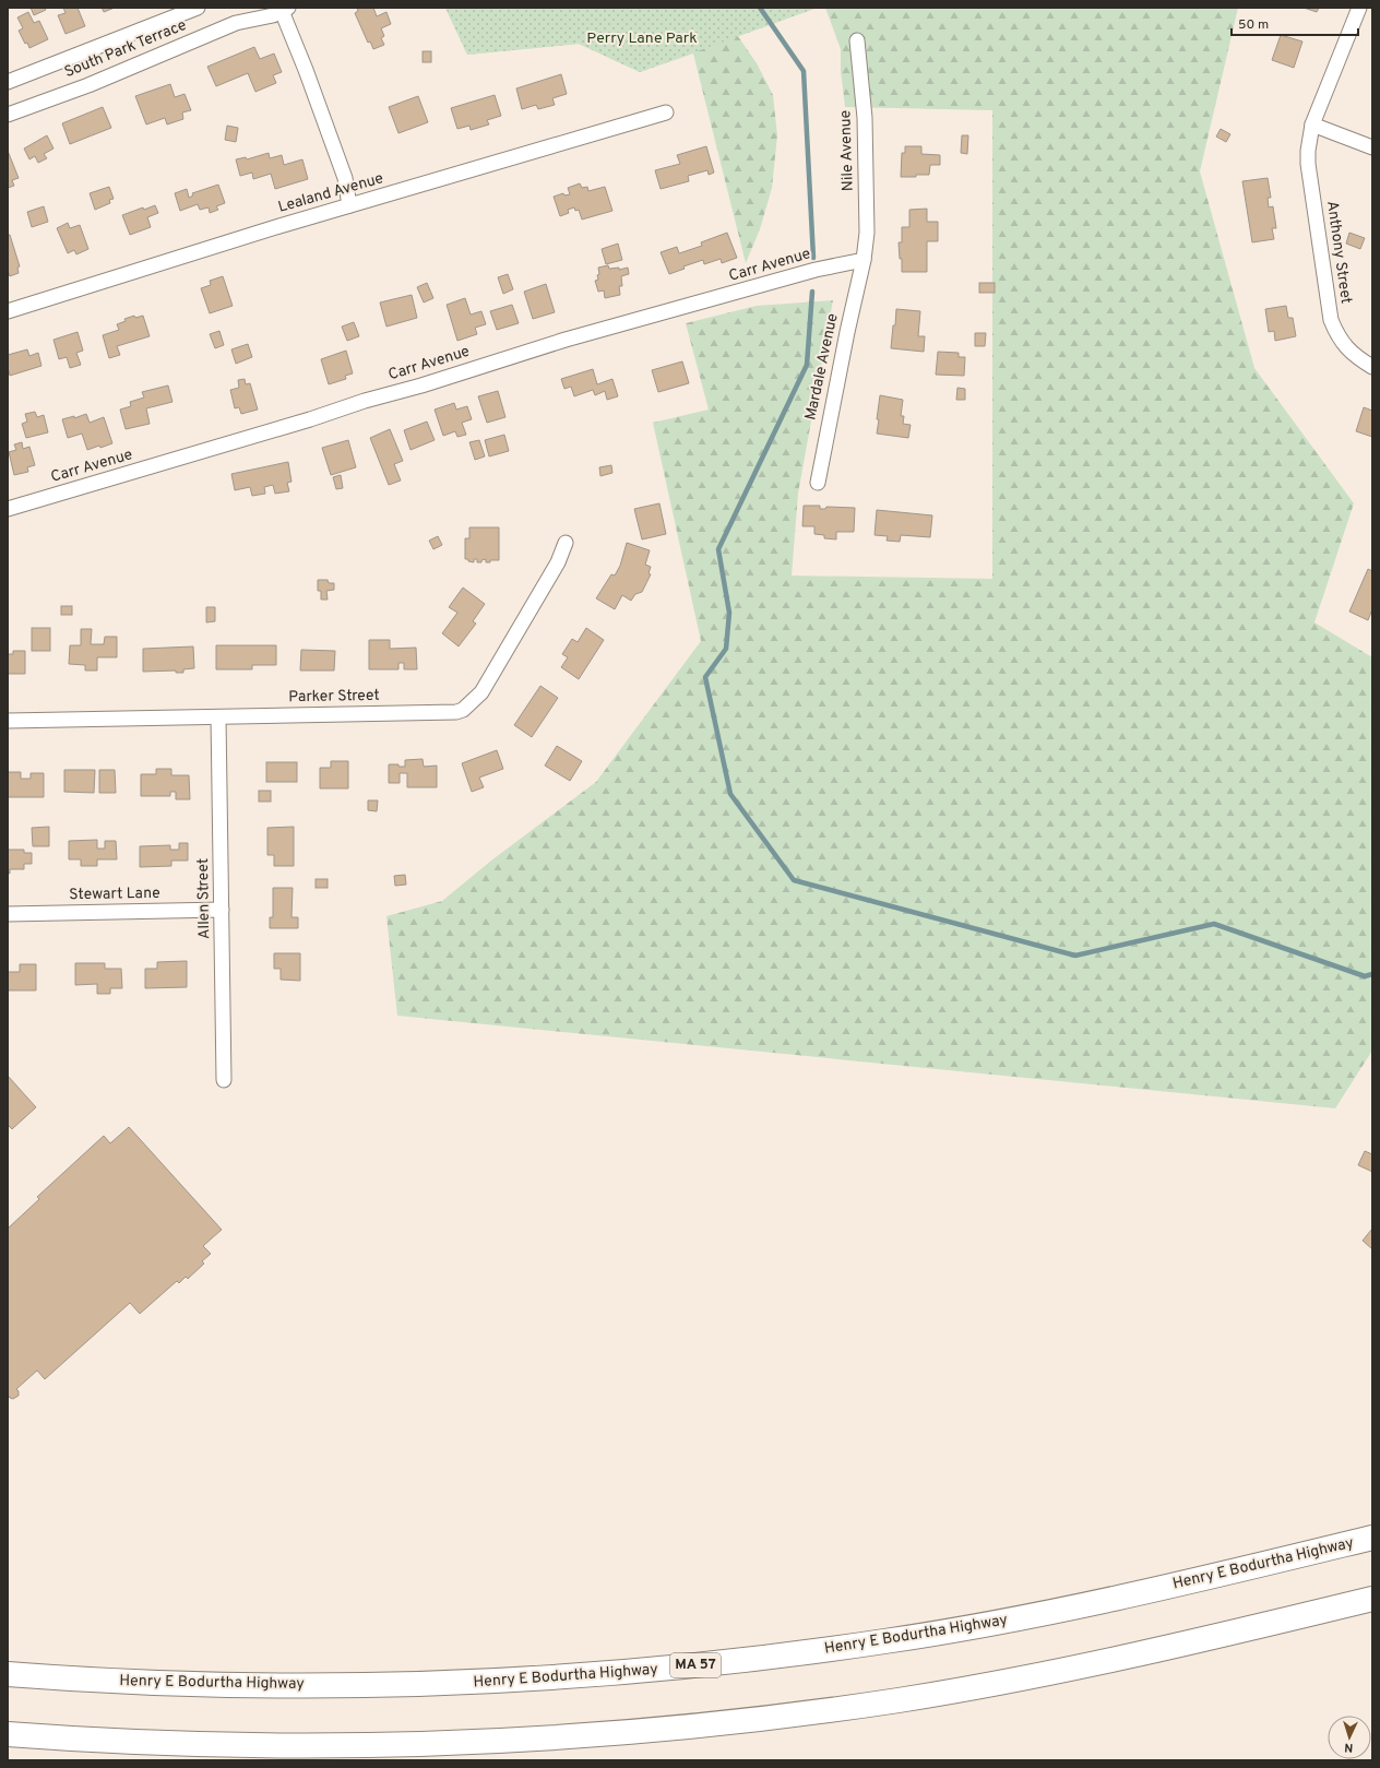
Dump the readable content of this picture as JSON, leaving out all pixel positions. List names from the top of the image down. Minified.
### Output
{"streets":{"highway":["Henry E Bodurtha Highway","MA 57"],"street":["South Park Terrace","Nile Avenue","Lealand Avenue","Anthony Street","Carr Avenue","Mardale Avenue","Parker Street","Stewart Lane","Allen Street"]},"crossings":[["South Park Terrace","Lealand Avenue"],["Nile Avenue","Carr Avenue"],["Nile Avenue","Mardale Avenue"],["Carr Avenue","Mardale Avenue"],["Parker Street","Allen Street"],["Stewart Lane","Allen Street"]],"parks":["Perry Lane Park"],"scale_bar":"50 m","north":"bottom"}
